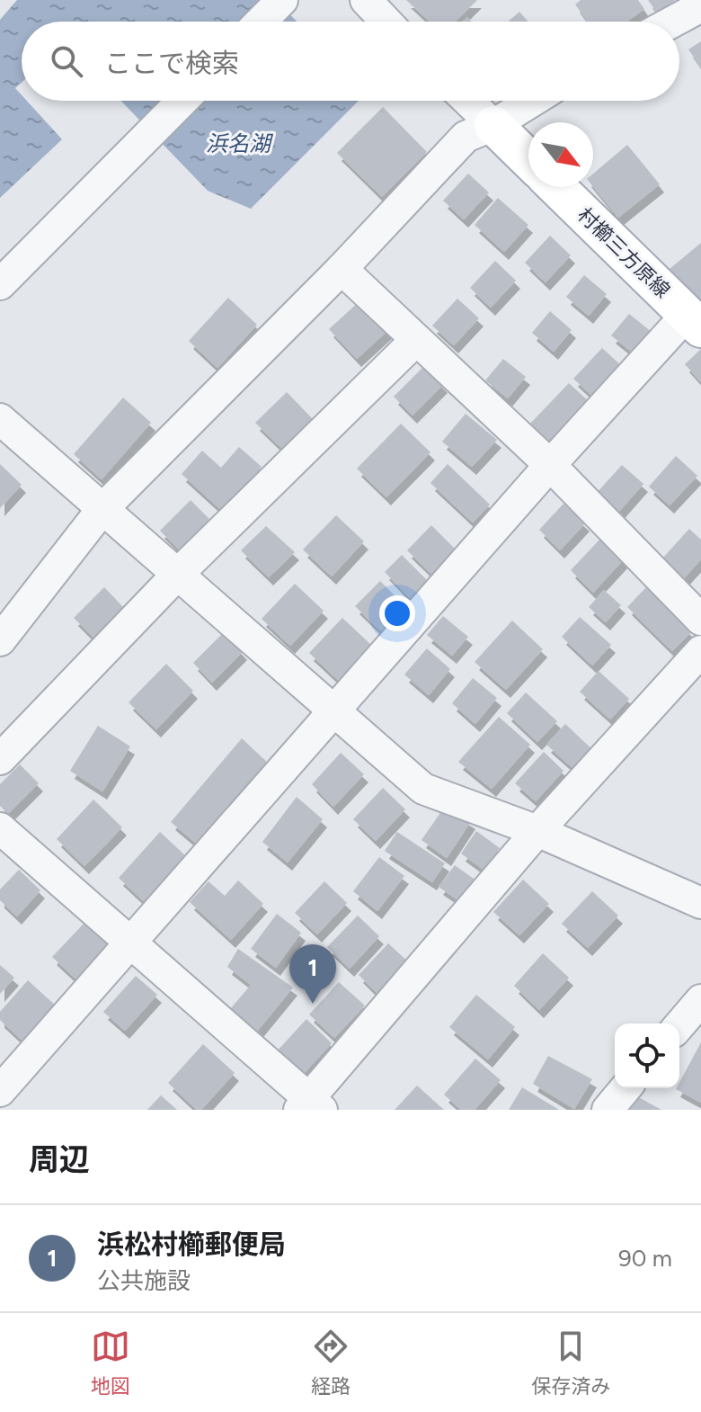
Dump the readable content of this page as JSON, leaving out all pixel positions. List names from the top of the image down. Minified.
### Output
{"streets":{"main road":["村櫛三方原線"]},"water":["浜名湖"],"north":"bottom right","page":{"search":"ここで検索","pins":"1","heading":"周辺","list":[{"mark":"1","name":"浜松村櫛郵便局","note":"公共施設","value":"90 m"}],"nav":["地図","経路","保存済み"]}}
